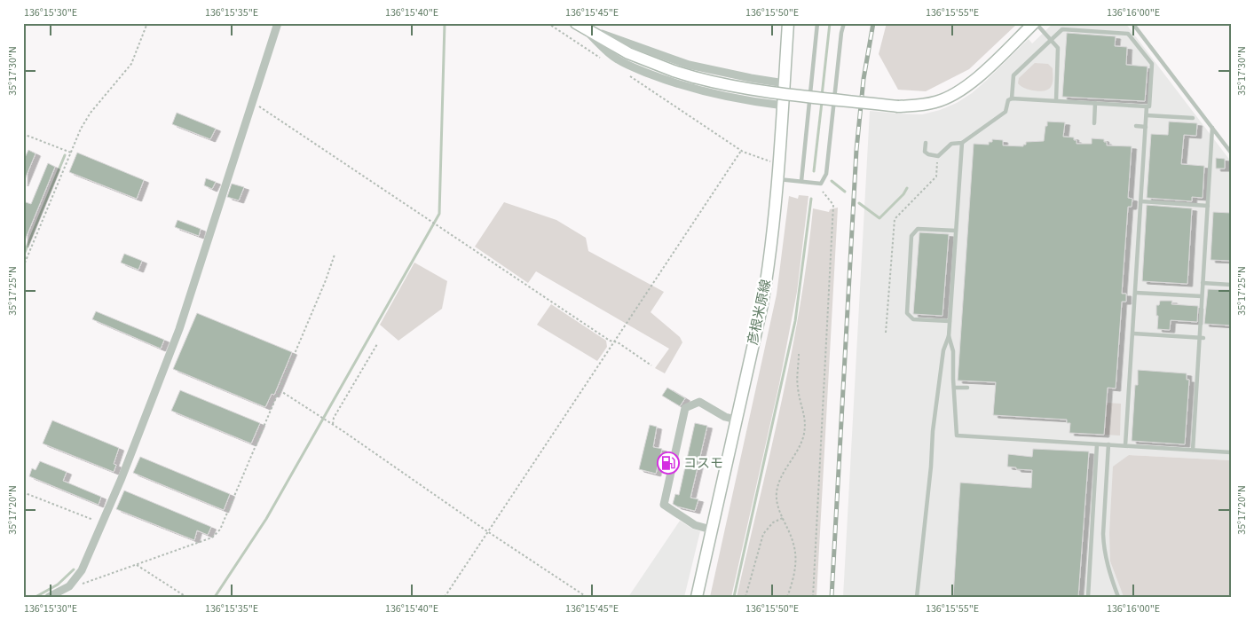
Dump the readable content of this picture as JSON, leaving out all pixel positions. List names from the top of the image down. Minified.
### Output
{"streets":{"main road":["彦根米原線"]},"places":{"fuel station":["コスモ"]},"coordinates":["136°15'30\"E","136°15'35\"E","136°15'40\"E","136°15'45\"E","136°15'50\"E","136°15'55\"E","136°16'00\"E","35°17'30\"N","35°17'25\"N","35°17'20\"N"]}
